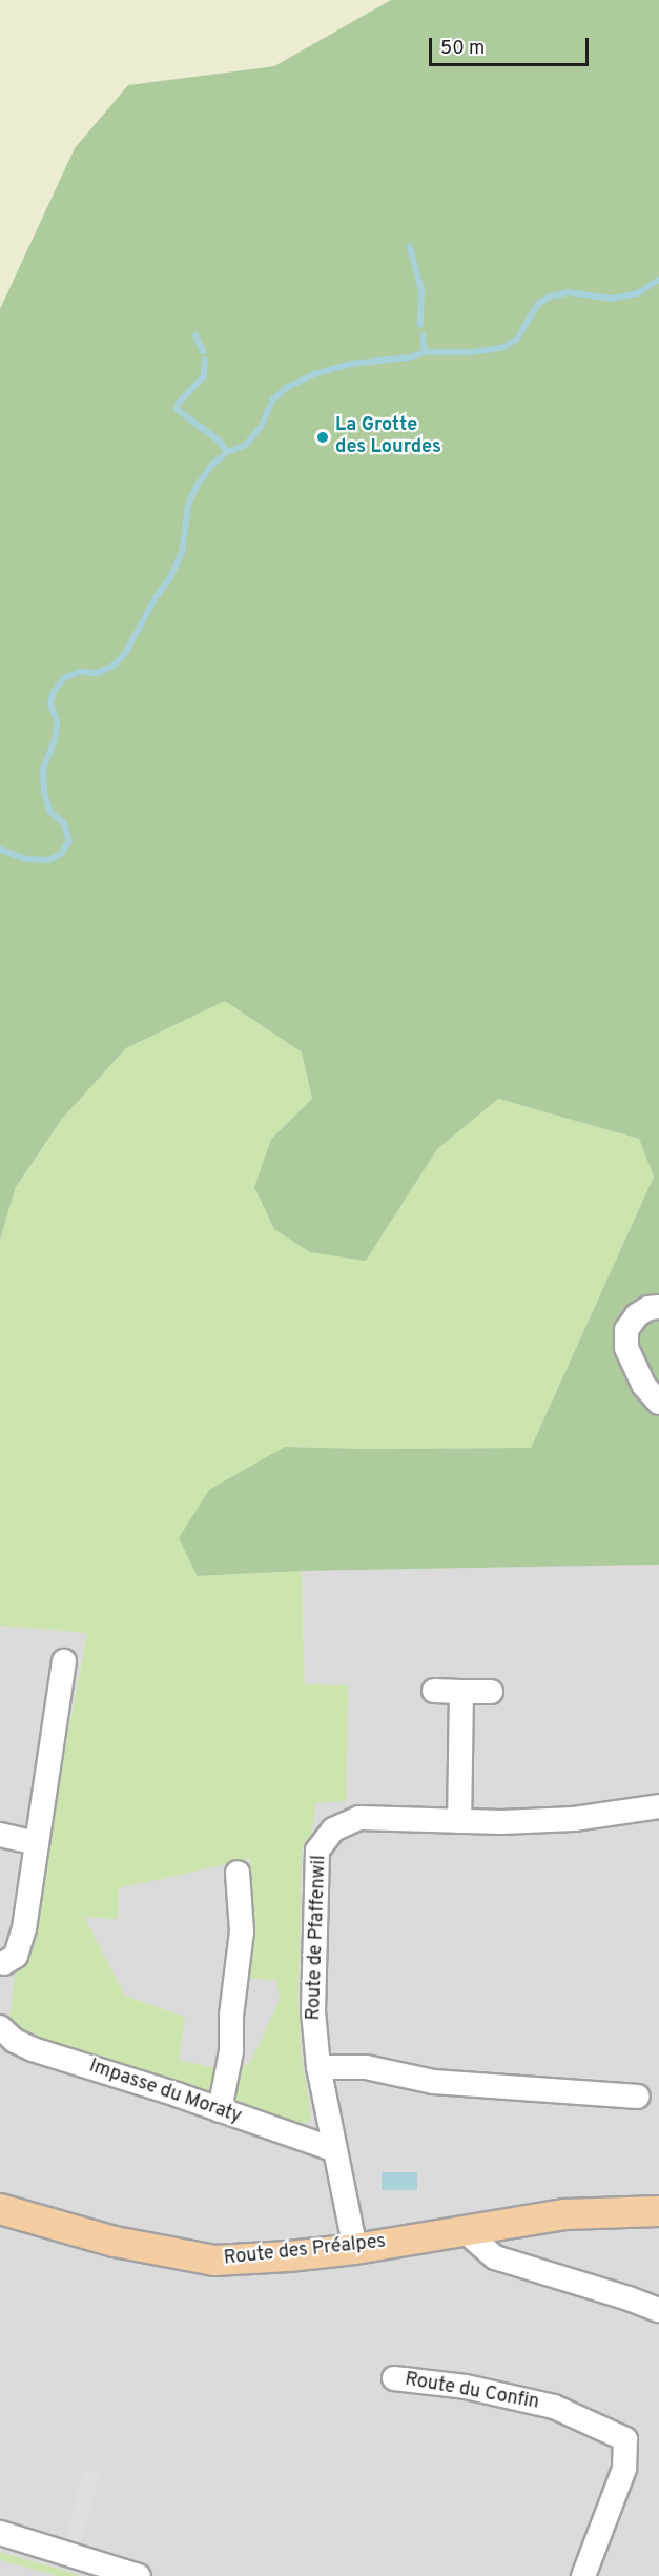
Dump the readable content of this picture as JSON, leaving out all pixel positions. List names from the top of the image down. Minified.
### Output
{"streets":{"main road":["Route des Préalpes"],"street":["Route de Pfaffenwil","Impasse du Moraty","Route du Confin"]},"crossings":[["Route de Pfaffenwil","Impasse du Moraty"],["Route de Pfaffenwil","Route des Préalpes"]],"places":["La Grotte des Lourdes"],"scale_bar":"50 m"}
